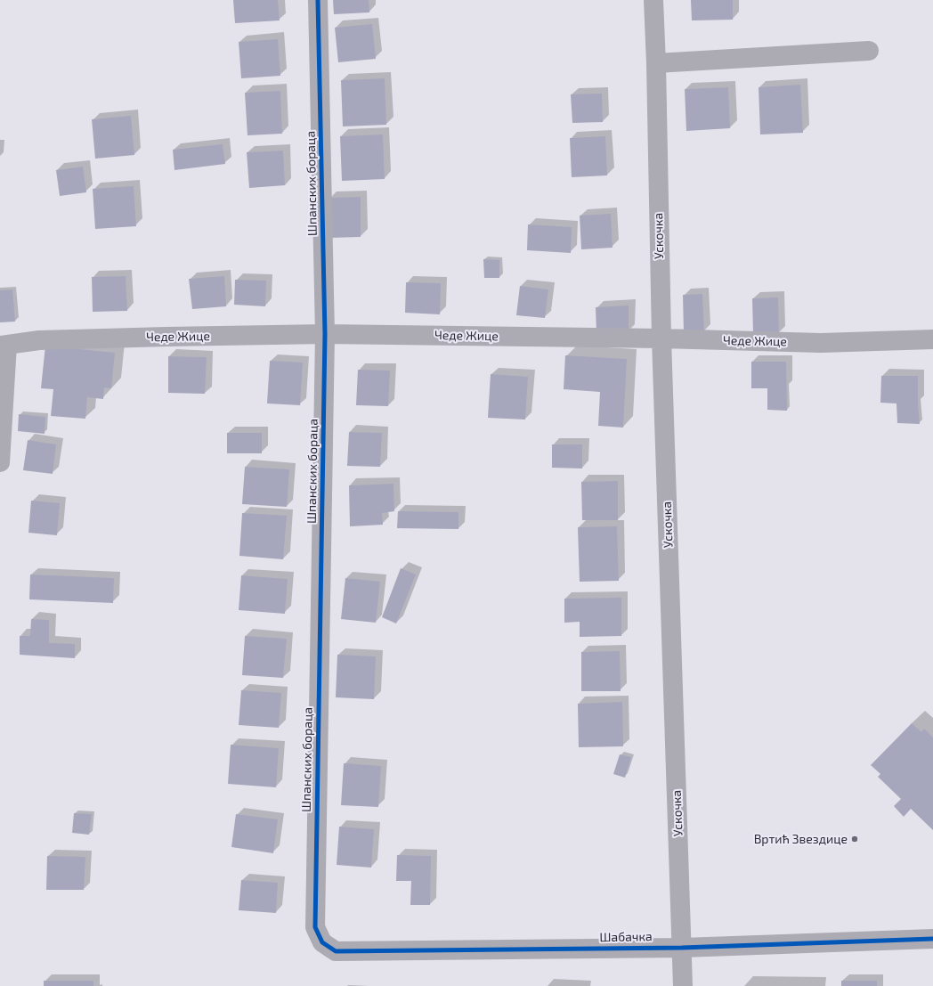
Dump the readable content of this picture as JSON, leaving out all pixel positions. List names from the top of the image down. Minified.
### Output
{"streets":{"street":["Шпанских бораца","Ускочка","Чеде Жице","Шабачка"]},"crossings":[["Шпанских бораца","Чеде Жице"],["Шпанских бораца","Шабачка"],["Ускочка","Чеде Жице"],["Ускочка","Шабачка"]],"places":["Вртић Звездице"]}
